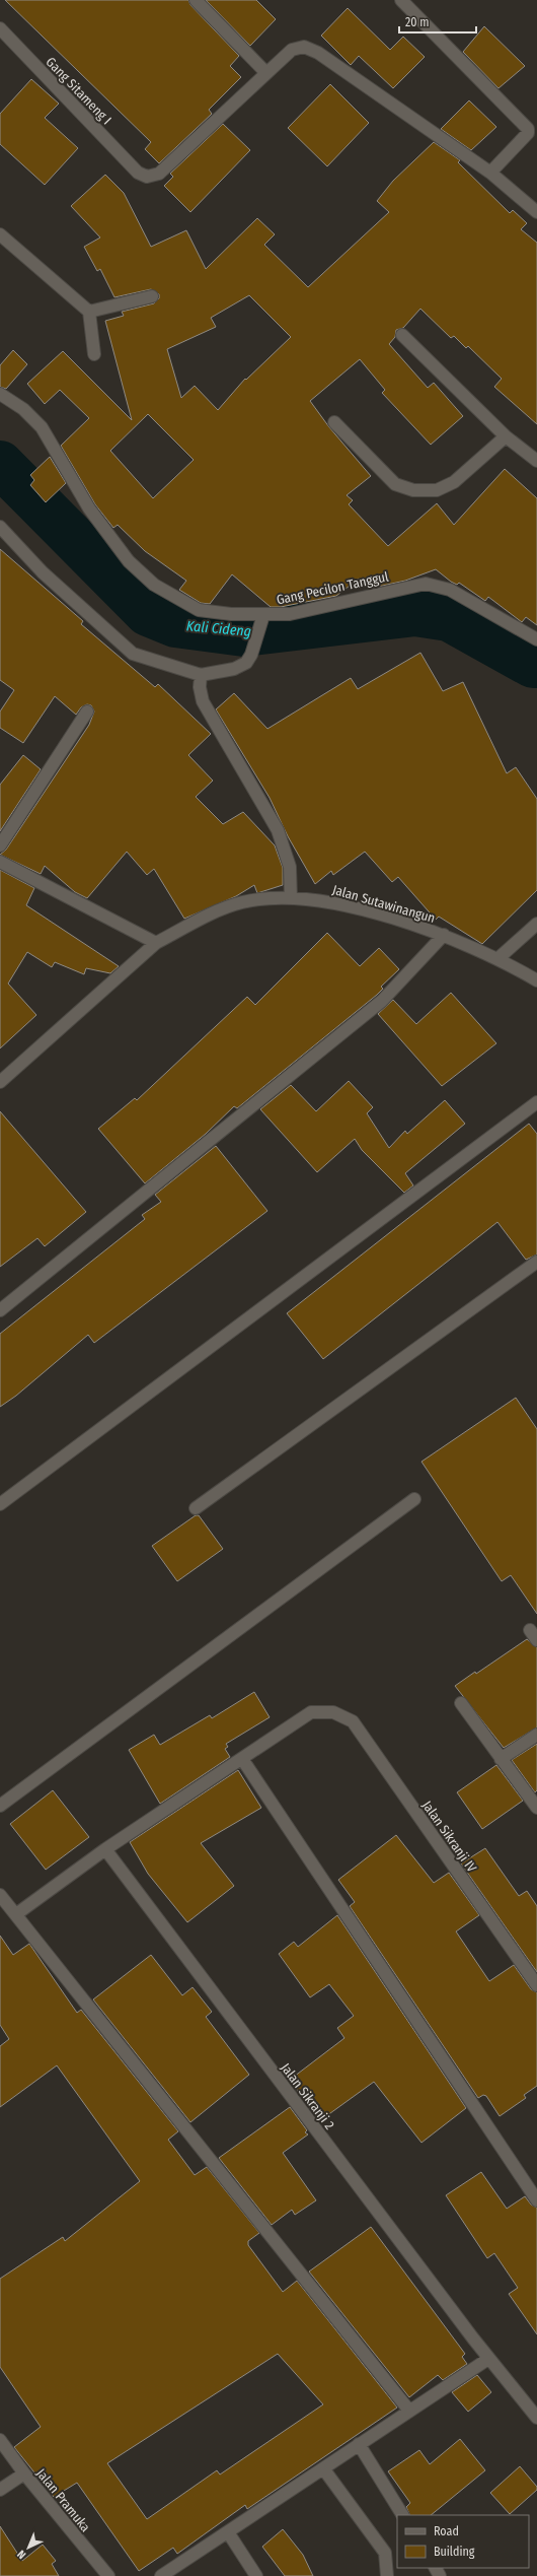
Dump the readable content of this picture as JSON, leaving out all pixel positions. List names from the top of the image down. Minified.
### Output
{"streets":{"street":["Gang Sitameng I","Gang Pecilon Tanggul","Jalan Sutawinangun","Jalan Sikranji IV","Jalan Sikranji 2","Jalan Pramuka"]},"water":["Kali Cideng"],"legend":["Road","Building"],"scale_bar":"20 m","north":"bottom left"}
